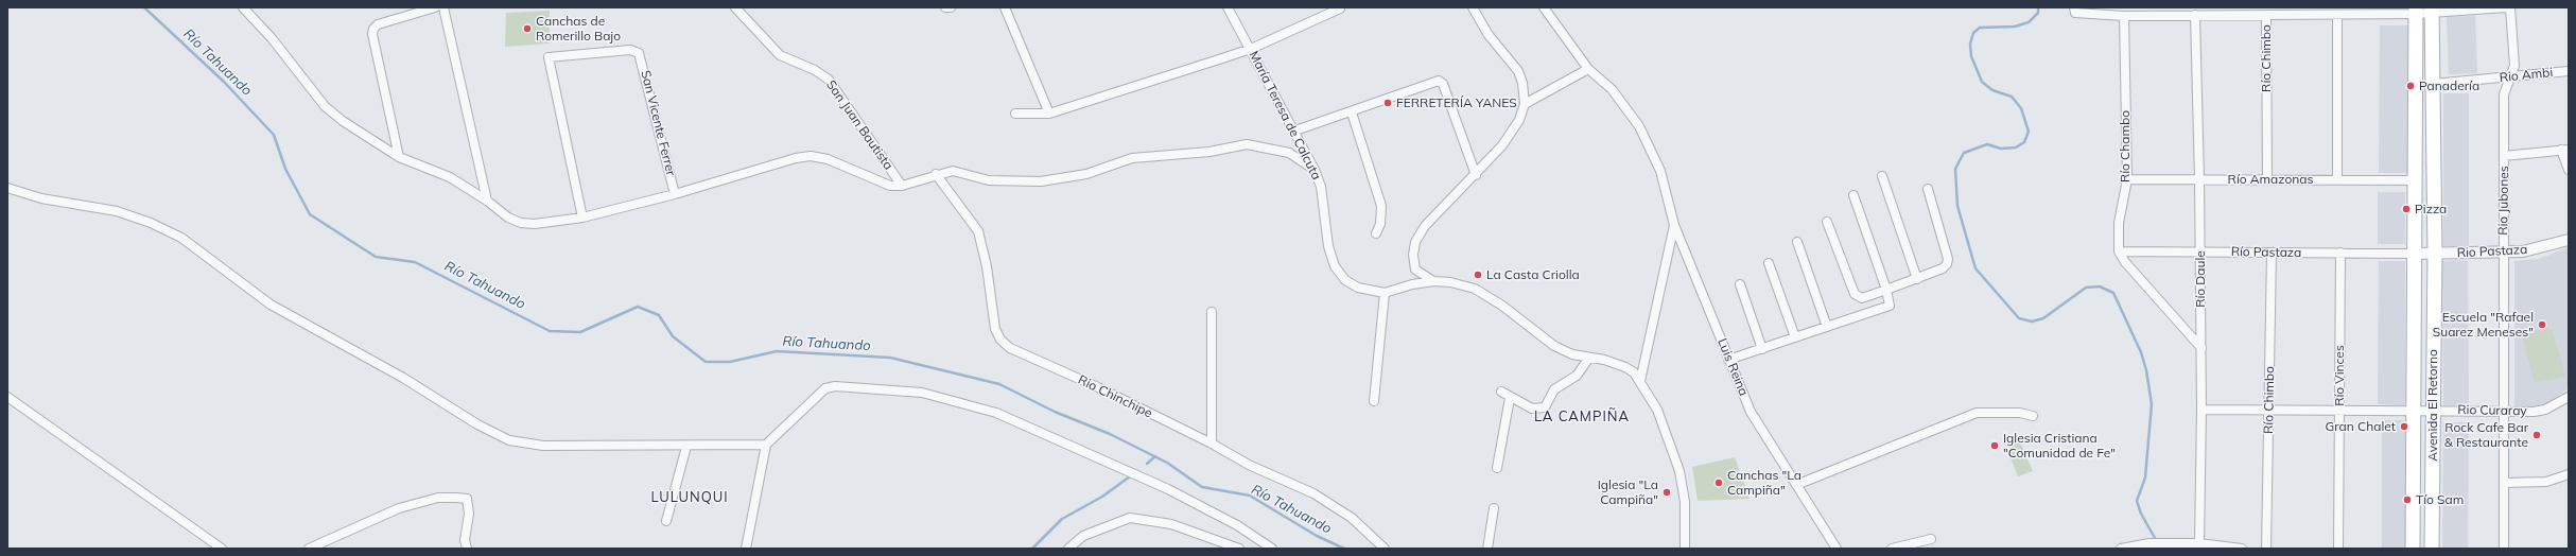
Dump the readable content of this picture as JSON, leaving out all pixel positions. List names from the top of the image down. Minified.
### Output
{"streets":{"main road":["Avenida El Retorno"],"street":["Río Chimbo","Rio Ambi","María Teresa de Calcuta","San Vicente Ferrer","San Juan Bautista","Río Chambo","Río Amazonas","Rio Jubones","Rio Pastaza","Río Pastaza","Río Daule","Luis Reina","Río Vinces","Rio Chinchipe","Rio Curaray"]},"crossings":[["Río Chimbo","Río Amazonas"],["Río Chimbo","Río Pastaza"],["Río Chimbo","Rio Curaray"],["Rio Ambi","Rio Jubones"],["Rio Ambi","Avenida El Retorno"],["Río Chambo","Río Amazonas"],["Río Chambo","Río Pastaza"],["Río Amazonas","Río Daule"],["Río Amazonas","Avenida El Retorno"],["Rio Jubones","Rio Pastaza"],["Rio Jubones","Rio Curaray"],["Rio Pastaza","Río Pastaza"],["Rio Pastaza","Avenida El Retorno"],["Río Pastaza","Río Daule"],["Río Pastaza","Río Vinces"],["Río Pastaza","Avenida El Retorno"],["Río Daule","Rio Curaray"],["Río Vinces","Rio Curaray"],["Avenida El Retorno","Rio Curaray"]],"districts":["LA CAMPIÑA","LULUNQUI"],"water":["Río Tahuando"],"places":["Canchas de Romerillo Bajo","Panadería","FERRETERÍA YANES","Pizza","La Casta Criolla","Escuela \"Rafael Suarez Meneses\"","Gran Chalet","Rock Cafe Bar & Restaurante","Iglesia Cristiana \"Comunidad de Fe\"","Canchas \"La Campiña\"","Iglesia \"La Campiña\"","Tío Sam"]}
